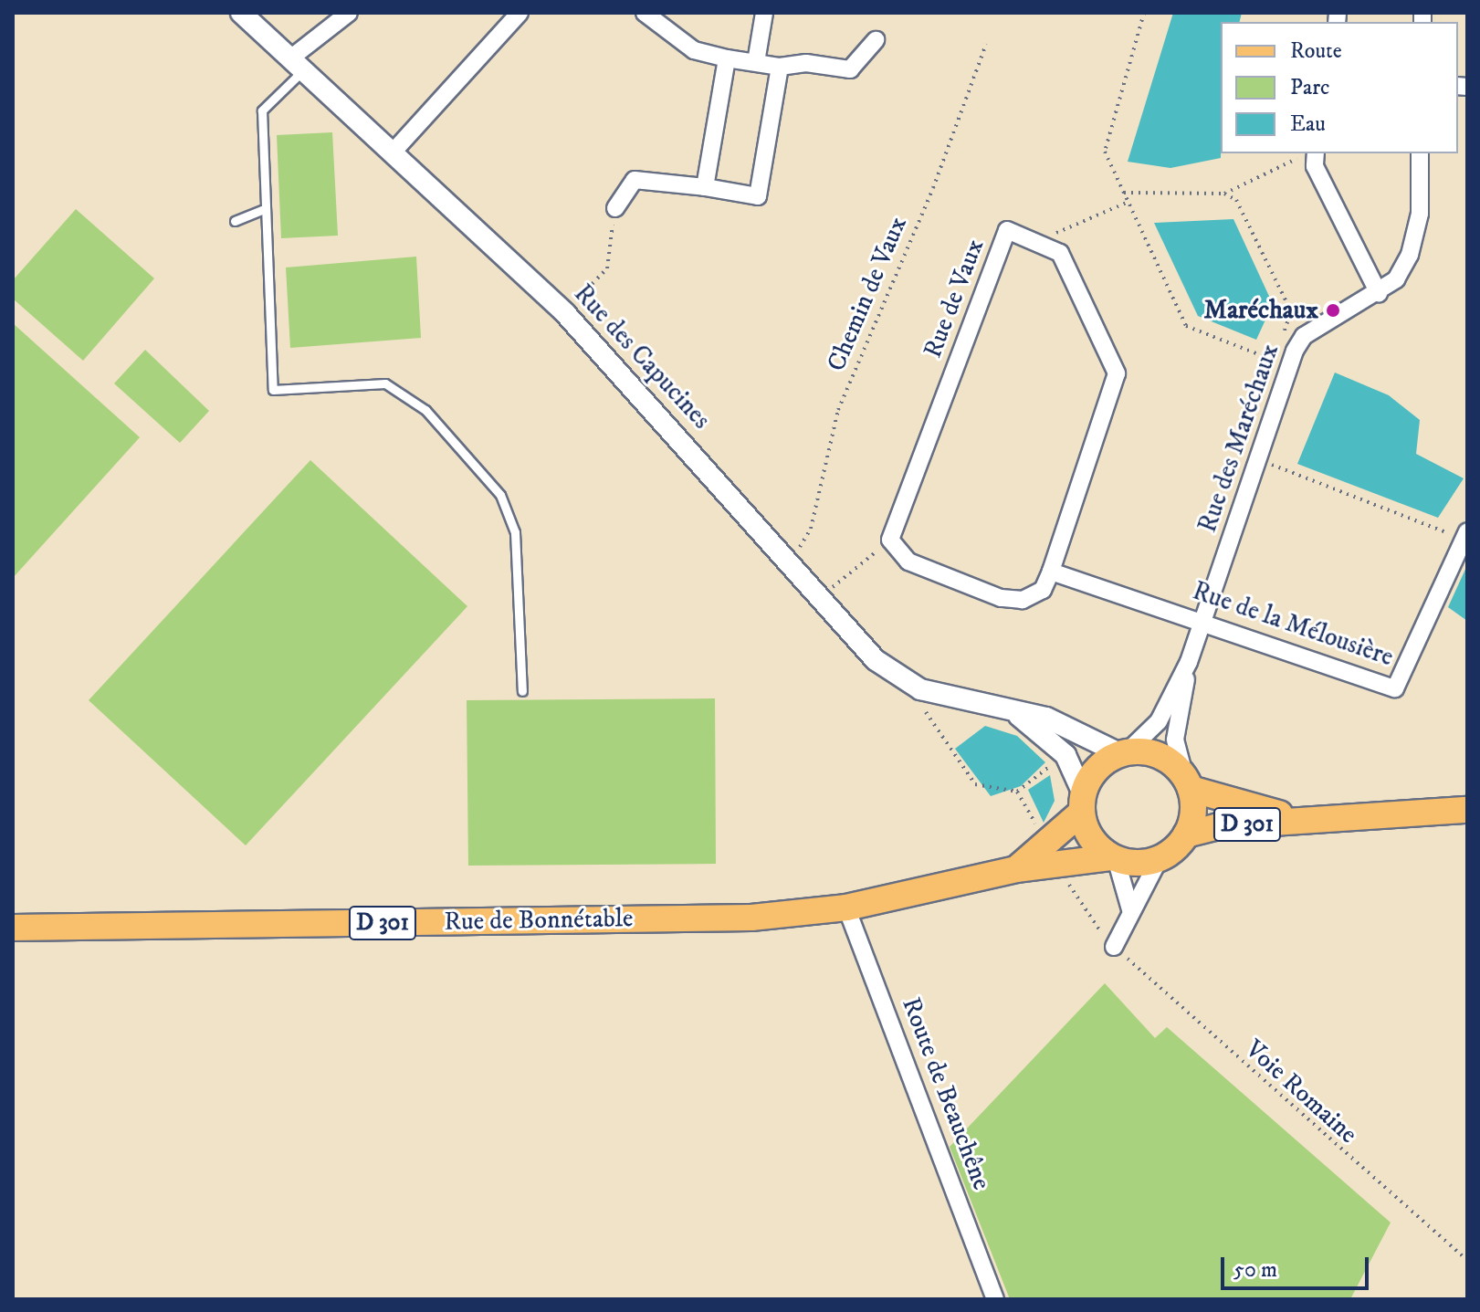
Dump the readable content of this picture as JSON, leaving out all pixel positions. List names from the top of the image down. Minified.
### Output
{"streets":{"main road":["D 301","Rue de Bonnétable"],"street":["Rue de Vaux","Rue des Capucines","Rue des Maréchaux","Rue de la Mélousière","Route de Beauchêne"],"path":["Chemin de Vaux","Voie Romaine"]},"crossings":[["Chemin de Vaux","Rue des Capucines"],["Rue des Capucines","Rue des Maréchaux"],["Rue des Capucines","D 301"],["Rue des Capucines","Rue de Bonnétable"],["Rue des Maréchaux","Rue de la Mélousière"],["Rue des Maréchaux","D 301"],["Rue des Maréchaux","Rue de Bonnétable"],["D 301","Rue de Bonnétable"],["Rue de Bonnétable","Voie Romaine"],["Rue de Bonnétable","Route de Beauchêne"]],"places":["Maréchaux"],"legend":["Route","Parc","Eau"],"scale_bar":"50 m"}
